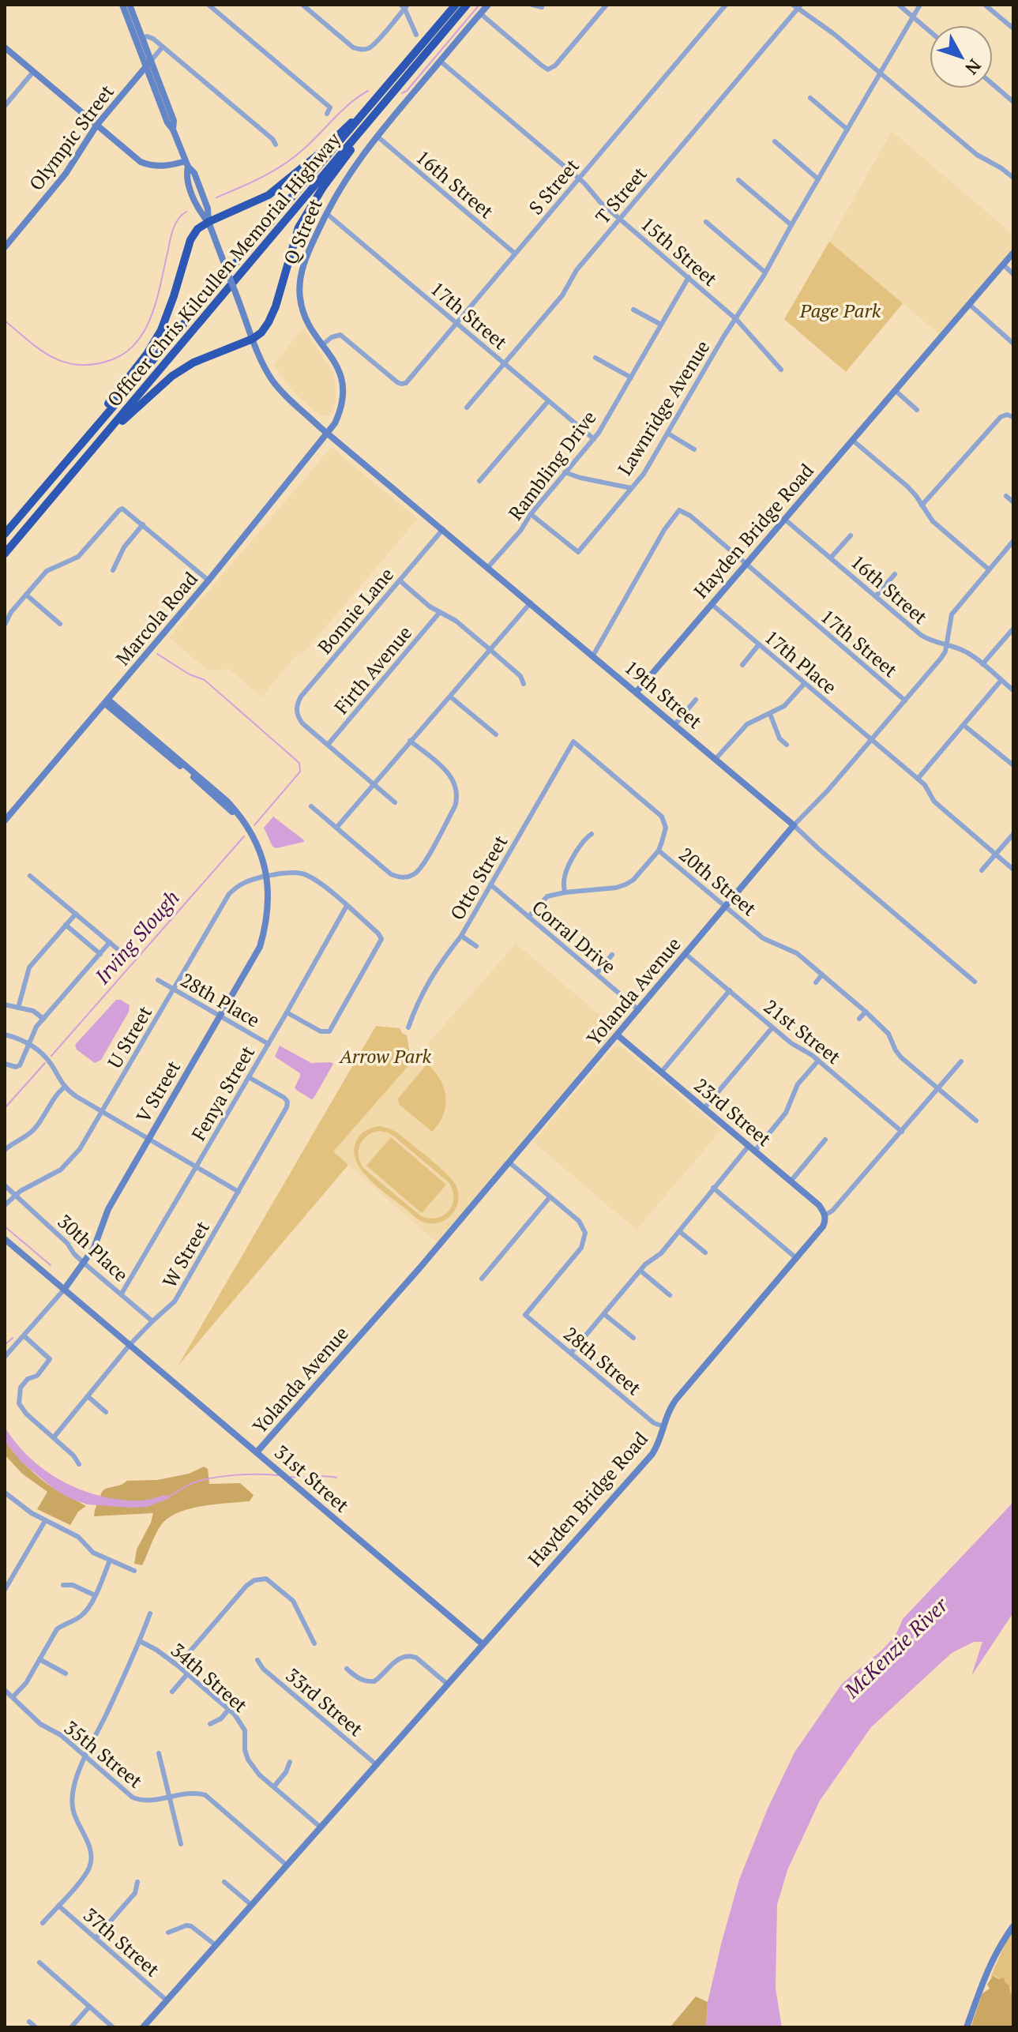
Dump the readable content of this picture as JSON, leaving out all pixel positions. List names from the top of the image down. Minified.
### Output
{"streets":{"highway":["Officer Chris Kilcullen Memorial Highway"],"street":["Olympic Street","16th Street","S Street","T Street","Q Street","15th Street","17th Street","Lawnridge Avenue","Rambling Drive","Hayden Bridge Road","Bonnie Lane","Marcola Road","17th Place","Firth Avenue","19th Street","Otto Street","20th Street","Corral Drive","Yolanda Avenue","28th Place","21st Street","U Street","V Street","Fenya Street","23rd Street","30th Place","W Street","28th Street","31st Street","34th Street","33rd Street","35th Street","37th Street"]},"crossings":[["Olympic Street","19th Street"],["16th Street","S Street"],["16th Street","Q Street"],["16th Street","Hayden Bridge Road"],["16th Street","Yolanda Avenue"],["S Street","Q Street"],["S Street","15th Street"],["S Street","17th Street"],["T Street","15th Street"],["T Street","17th Street"],["Q Street","15th Street"],["Q Street","17th Street"],["Q Street","Marcola Road"],["Q Street","19th Street"],["15th Street","Lawnridge Avenue"],["15th Street","Rambling Drive"],["17th Street","Rambling Drive"],["17th Street","Hayden Bridge Road"],["17th Street","19th Street"],["17th Street","Yolanda Avenue"],["Lawnridge Avenue","Rambling Drive"],["Rambling Drive","19th Street"],["Hayden Bridge Road","17th Place"],["Hayden Bridge Road","19th Street"],["Hayden Bridge Road","20th Street"],["Hayden Bridge Road","21st Street"],["Hayden Bridge Road","23rd Street"],["Hayden Bridge Road","28th Street"],["Hayden Bridge Road","31st Street"],["Hayden Bridge Road","34th Street"],["Hayden Bridge Road","33rd Street"],["Hayden Bridge Road","35th Street"],["Hayden Bridge Road","37th Street"],["Bonnie Lane","Firth Avenue"],["Bonnie Lane","19th Street"],["Marcola Road","19th Street"],["Marcola Road","V Street"],["17th Place","Yolanda Avenue"],["19th Street","Yolanda Avenue"],["Otto Street","20th Street"],["Otto Street","Corral Drive"],["20th Street","Yolanda Avenue"],["Corral Drive","Yolanda Avenue"],["Yolanda Avenue","21st Street"],["Yolanda Avenue","23rd Street"],["Yolanda Avenue","31st Street"],["28th Place","U Street"],["28th Place","V Street"],["28th Place","Fenya Street"],["U Street","V Street"],["U Street","Fenya Street"],["U Street","30th Place"],["V Street","30th Place"],["V Street","31st Street"],["Fenya Street","30th Place"],["Fenya Street","W Street"],["30th Place","W Street"],["W Street","31st Street"]],"water":["Irving Slough","McKenzie River"],"parks":["Page Park","Arrow Park"],"north":"bottom right"}
